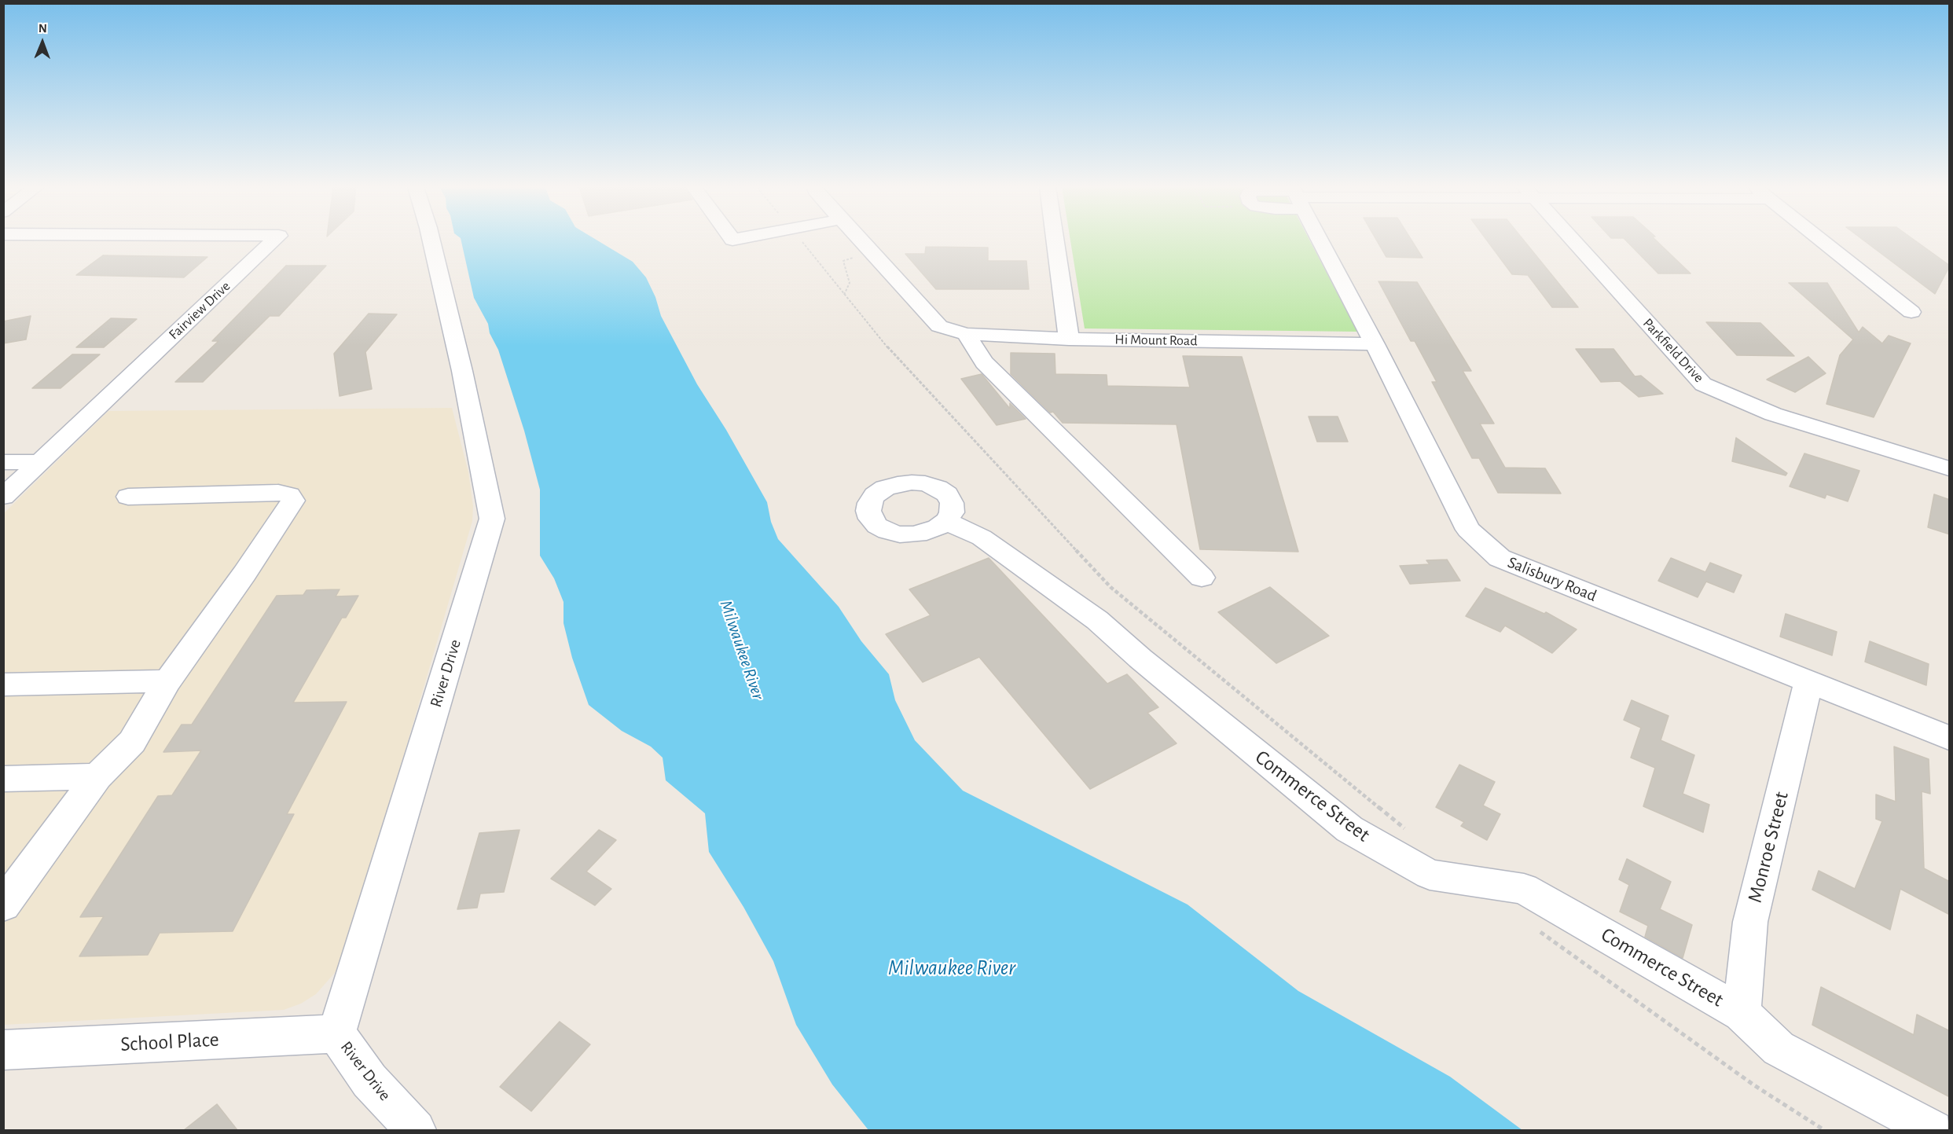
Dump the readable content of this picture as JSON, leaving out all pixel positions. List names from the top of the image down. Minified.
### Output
{"streets":{"street":["Fairview Drive","Hi Mount Road","Parkfield Drive","Salisbury Road","River Drive","Commerce Street","Monroe Street","School Place"]},"crossings":[["Hi Mount Road","Salisbury Road"],["Salisbury Road","Monroe Street"],["River Drive","School Place"],["Commerce Street","Monroe Street"]],"water":["Milwaukee River"],"north":"top"}
